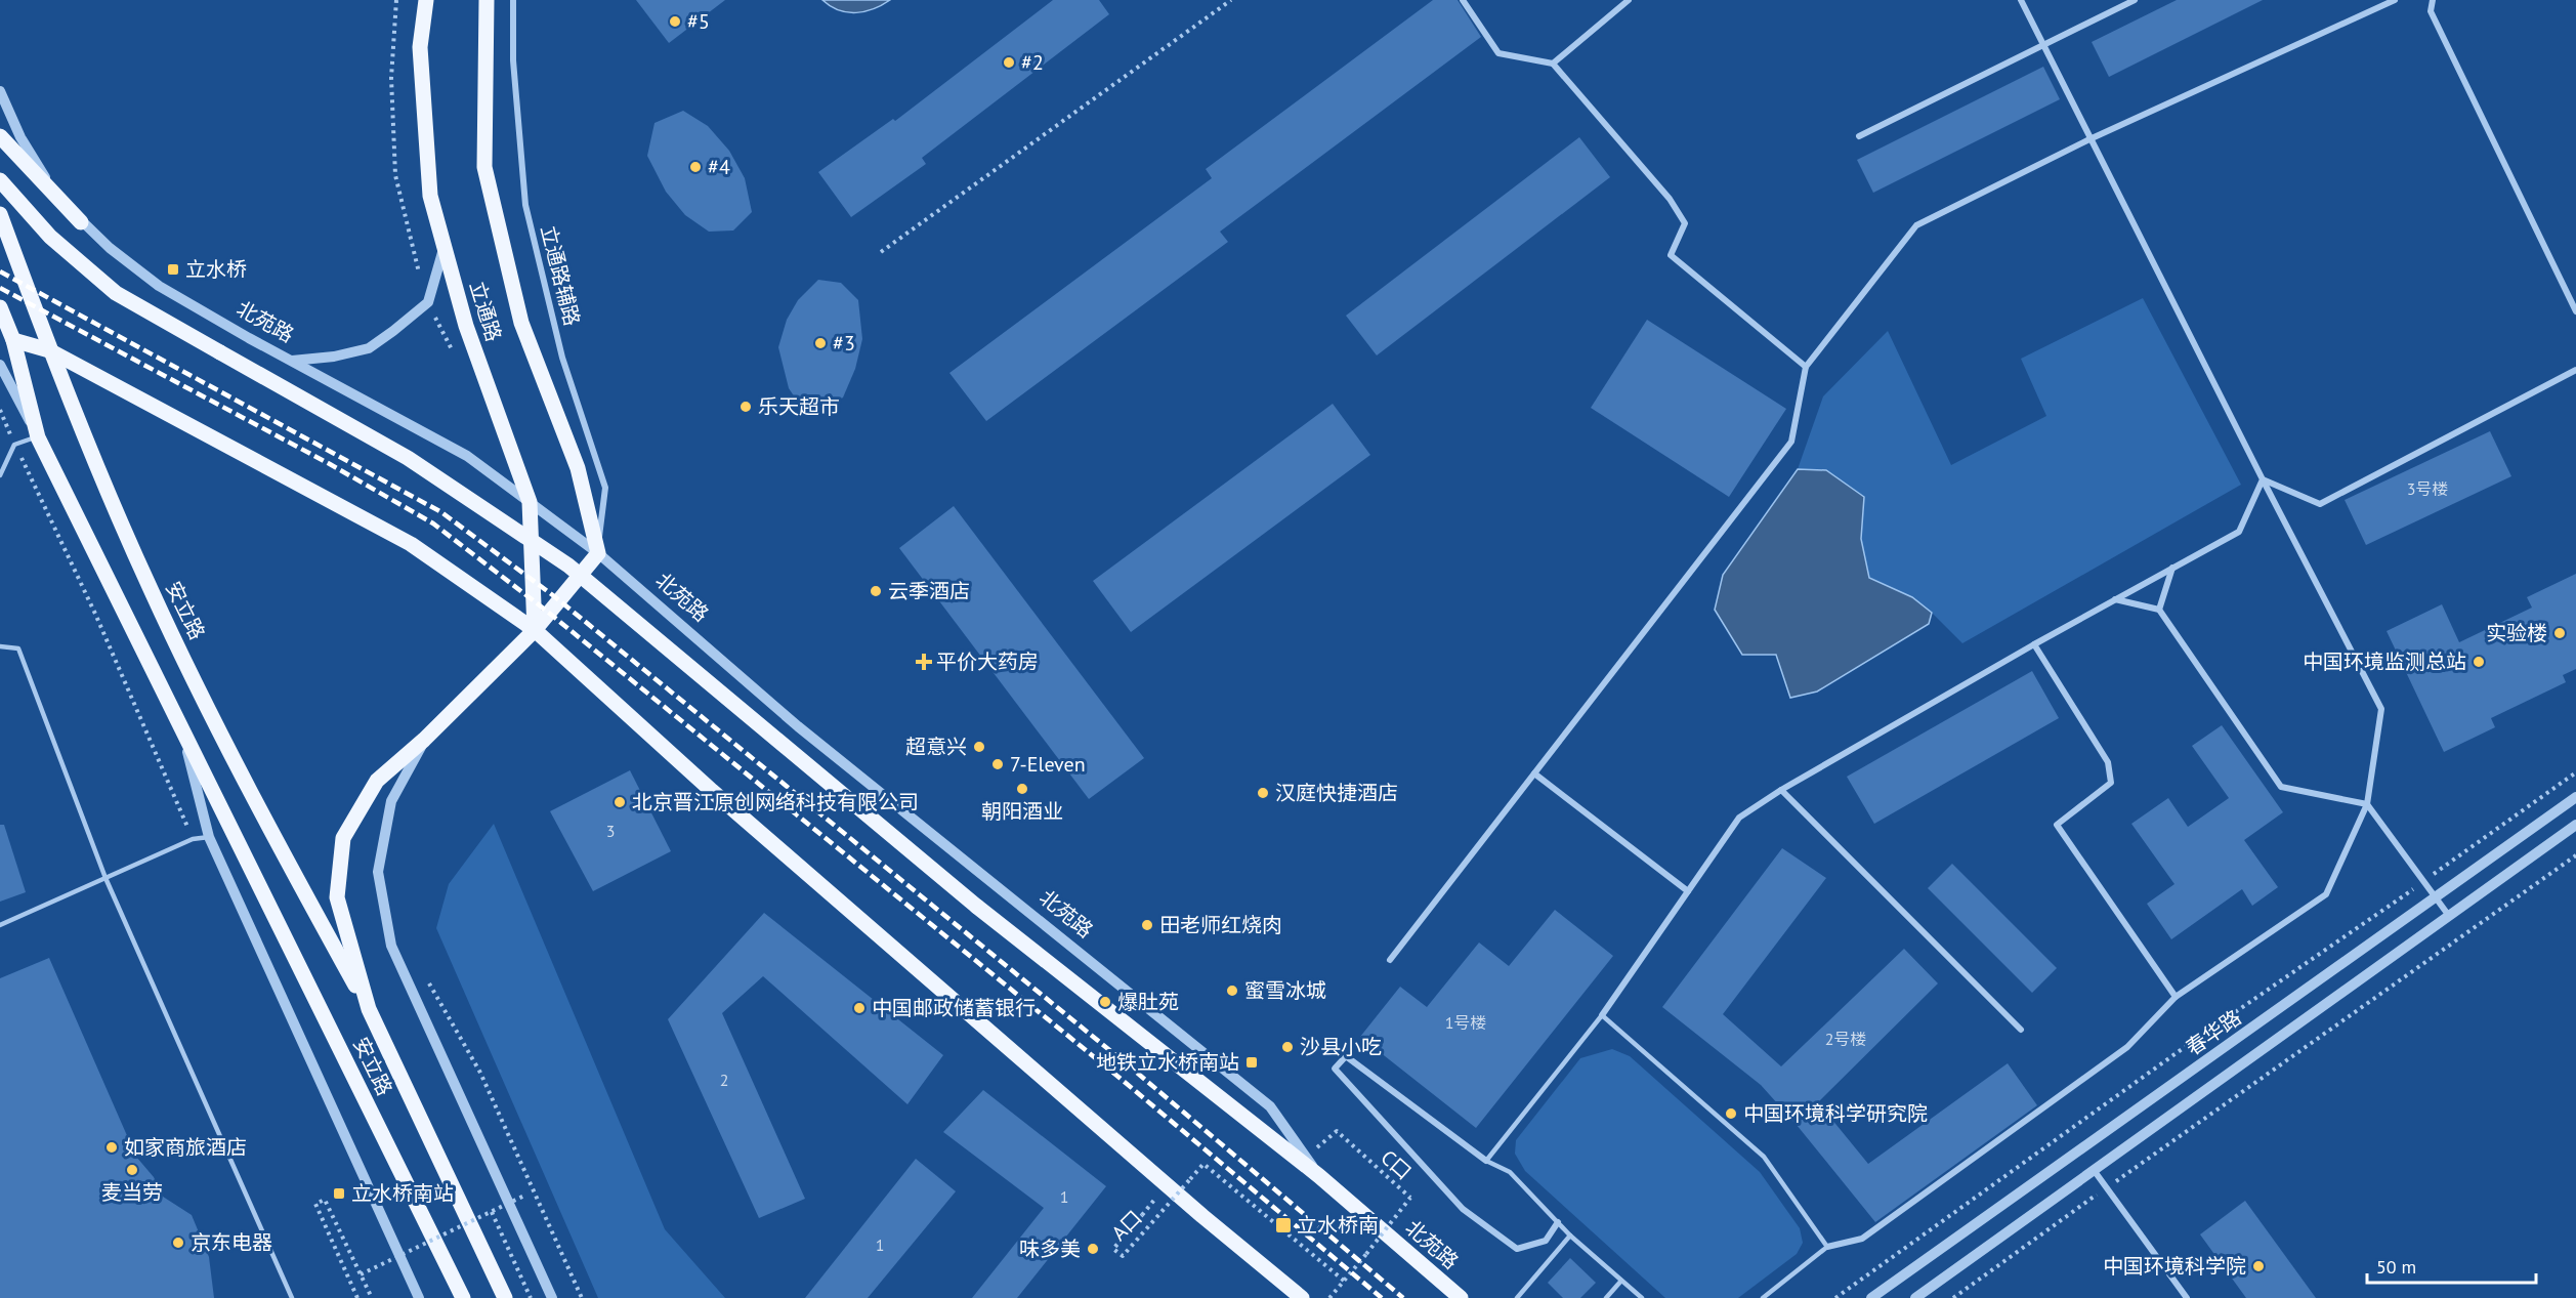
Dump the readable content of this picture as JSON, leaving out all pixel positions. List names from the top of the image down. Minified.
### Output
{"streets":{"main road":["立通路","北苑路","安立路"],"street":["立通路辅路","春华路"],"path":["C口","A口"]},"crossings":[["立通路辅路","立通路"],["立通路辅路","北苑路"],["立通路辅路","安立路"],["立通路","北苑路"],["立通路","安立路"],["北苑路","安立路"],["北苑路","C口"],["C口","A口"]],"places":{"other":["#5","#2","#4","#3","乐天超市","云季酒店","实验楼","中国环境监测总站","超意兴","7-Eleven","朝阳酒业","汉庭快捷酒店","北京晋江原创网络科技有限公司","田老师红烧肉","蜜雪冰城","爆肚苑","中国邮政储蓄银行","沙县小吃","中国环境科学研究院","如家商旅酒店","麦当劳","京东电器","味多美","中国环境科学院"],"transit":["立水桥","地铁立水桥南站","立水桥南站","立水桥南"],"health":["平价大药房"]},"house_numbers":["3号楼","3","1号楼","2号楼","2","1","1"],"scale_bar":"50 m"}
